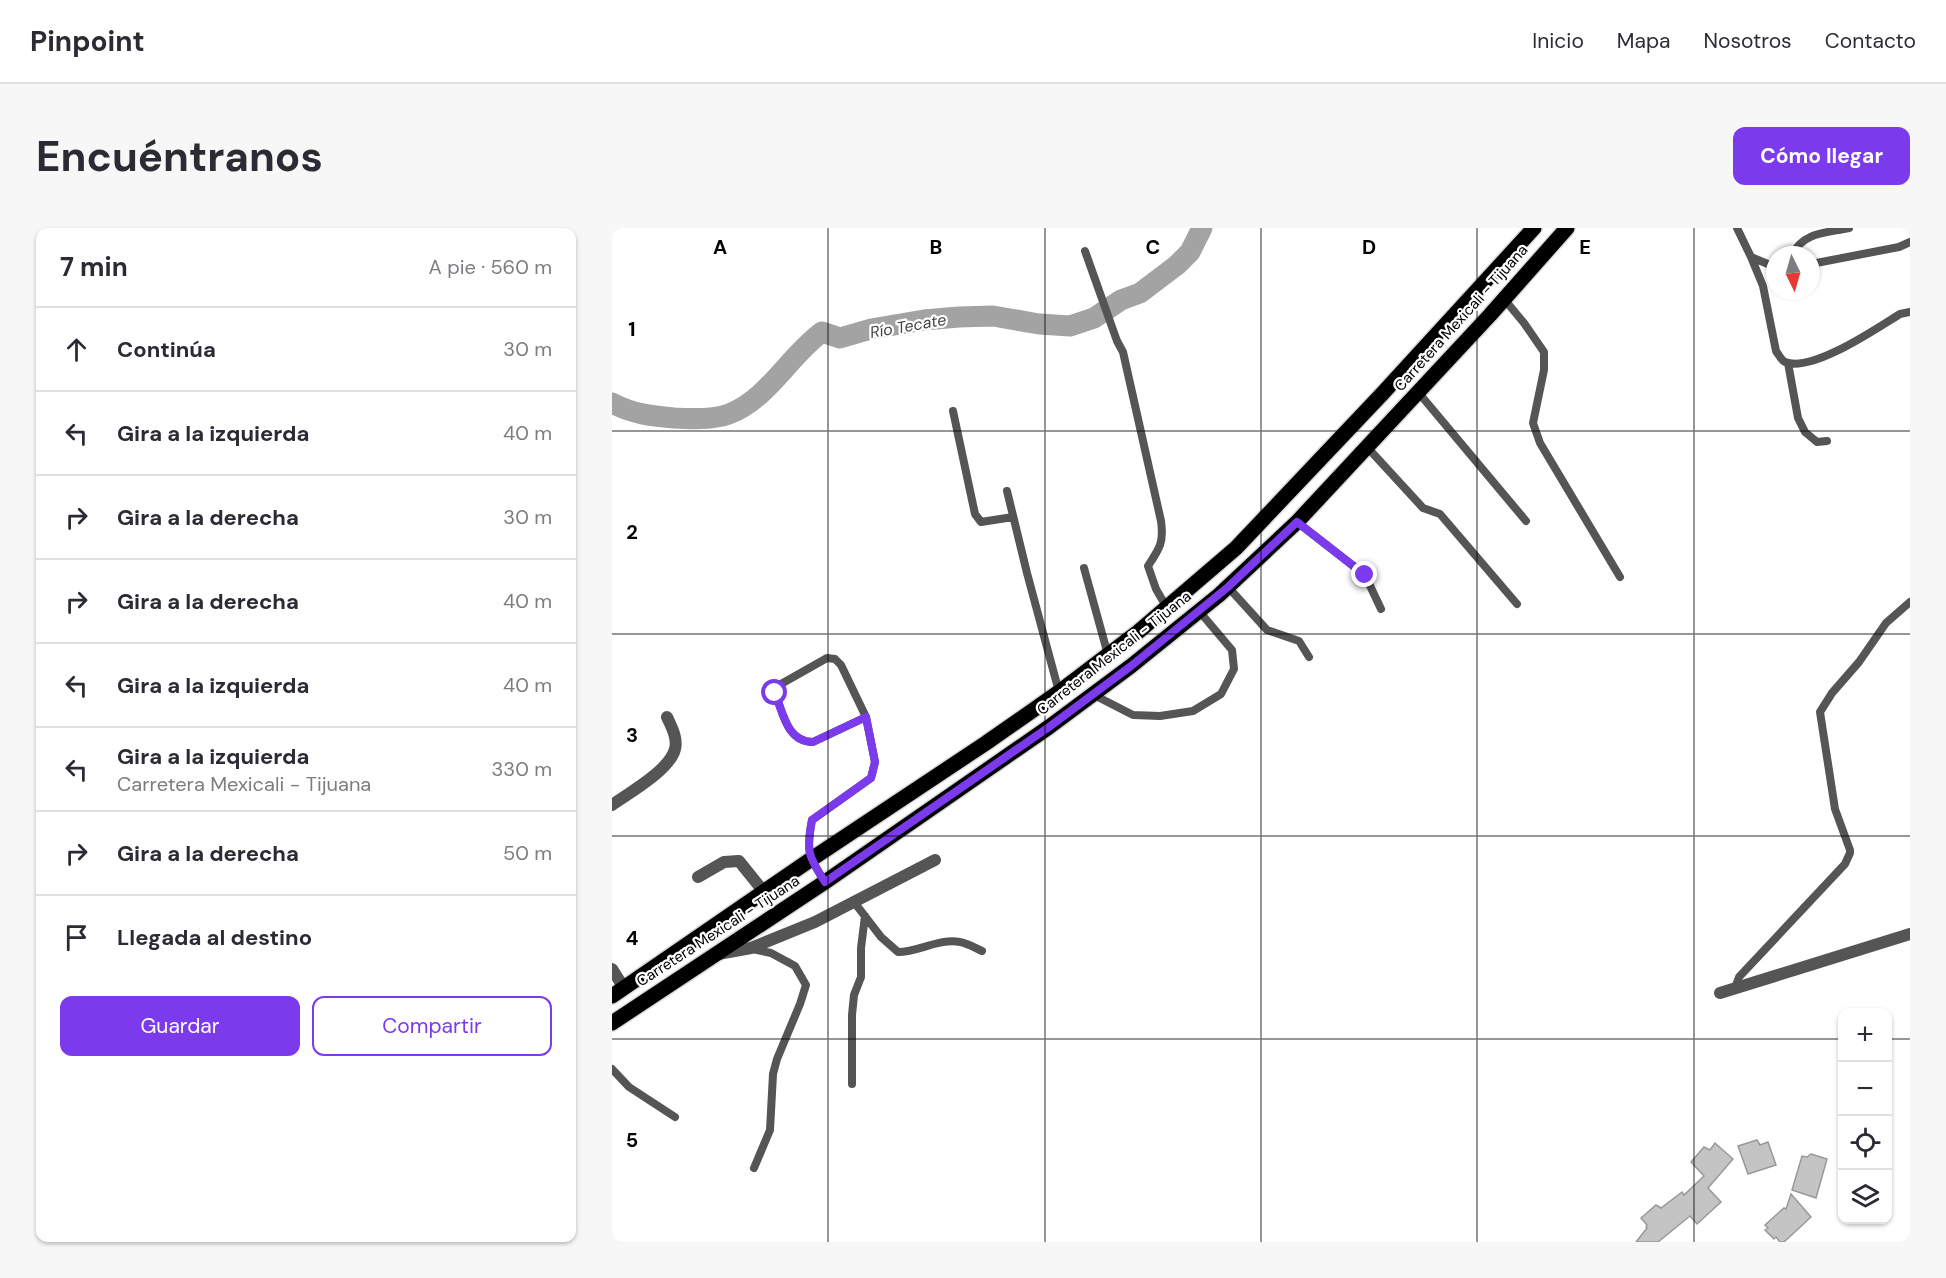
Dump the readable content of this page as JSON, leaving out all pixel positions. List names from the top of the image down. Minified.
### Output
{"streets":{"main road":["Carretera Mexicali - Tijuana"]},"water":["Río Tecate"],"north":"bottom","page":{"header":"Pinpoint","nav":["Inicio","Mapa","Nosotros","Contacto"],"buttons":["Cómo llegar",["Guardar","Compartir"]],"title":"Encuéntranos","heading":["7 min","A pie · 560 m"],"list":[["Continúa","30 m"],["Gira a la izquierda","40 m"],["Gira a la derecha","30 m"],["Gira a la derecha","40 m"],["Gira a la izquierda","40 m"],["Gira a la izquierda","Carretera Mexicali - Tijuana","330 m"],["Gira a la derecha","50 m"],"Llegada al destino"],"map_buttons":["+","−"]},"grid":{"columns":["A","B","C","D","E"],"rows":["1","2","3","4","5"]}}
